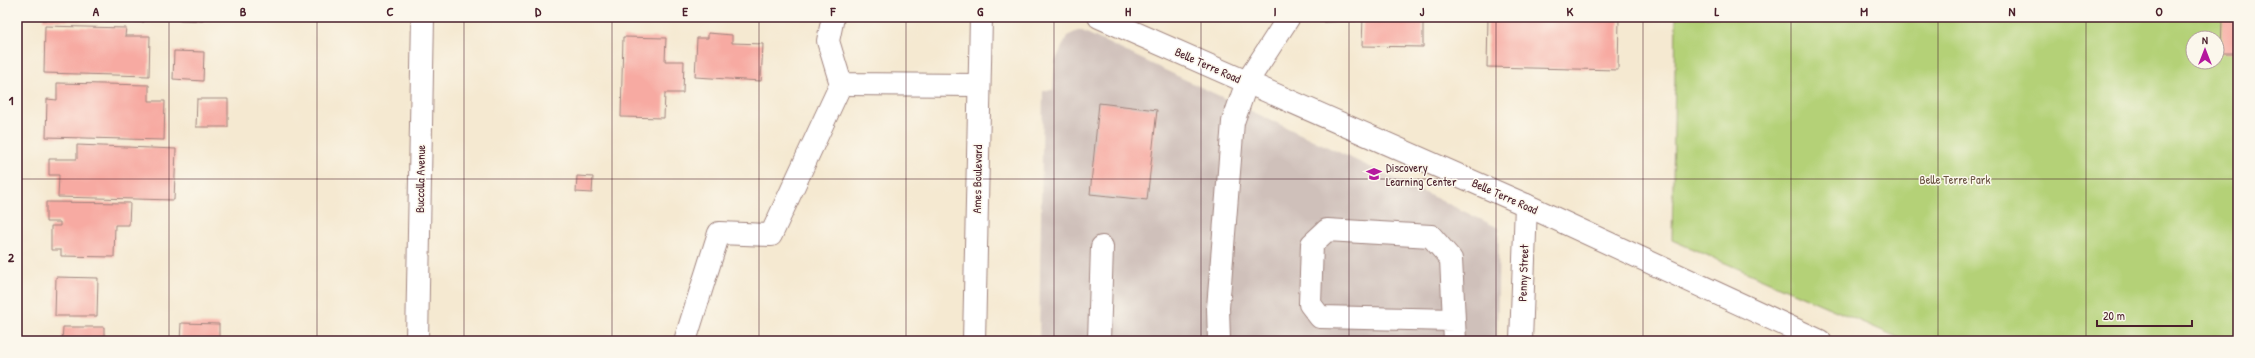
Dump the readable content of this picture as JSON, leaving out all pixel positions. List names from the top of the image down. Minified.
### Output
{"streets":{"street":["Belle Terre Road","Buccolla Avenue","Ames Boulevard","Penny Street"]},"crossings":[["Belle Terre Road","Penny Street"]],"parks":["Belle Terre Park"],"places":{"school or university":["Discovery Learning Center"]},"scale_bar":"20 m","north":"top","grid":{"columns":["A","B","C","D","E","F","G","H","I","J","K","L","M","N","O"],"rows":["1","2"]}}
